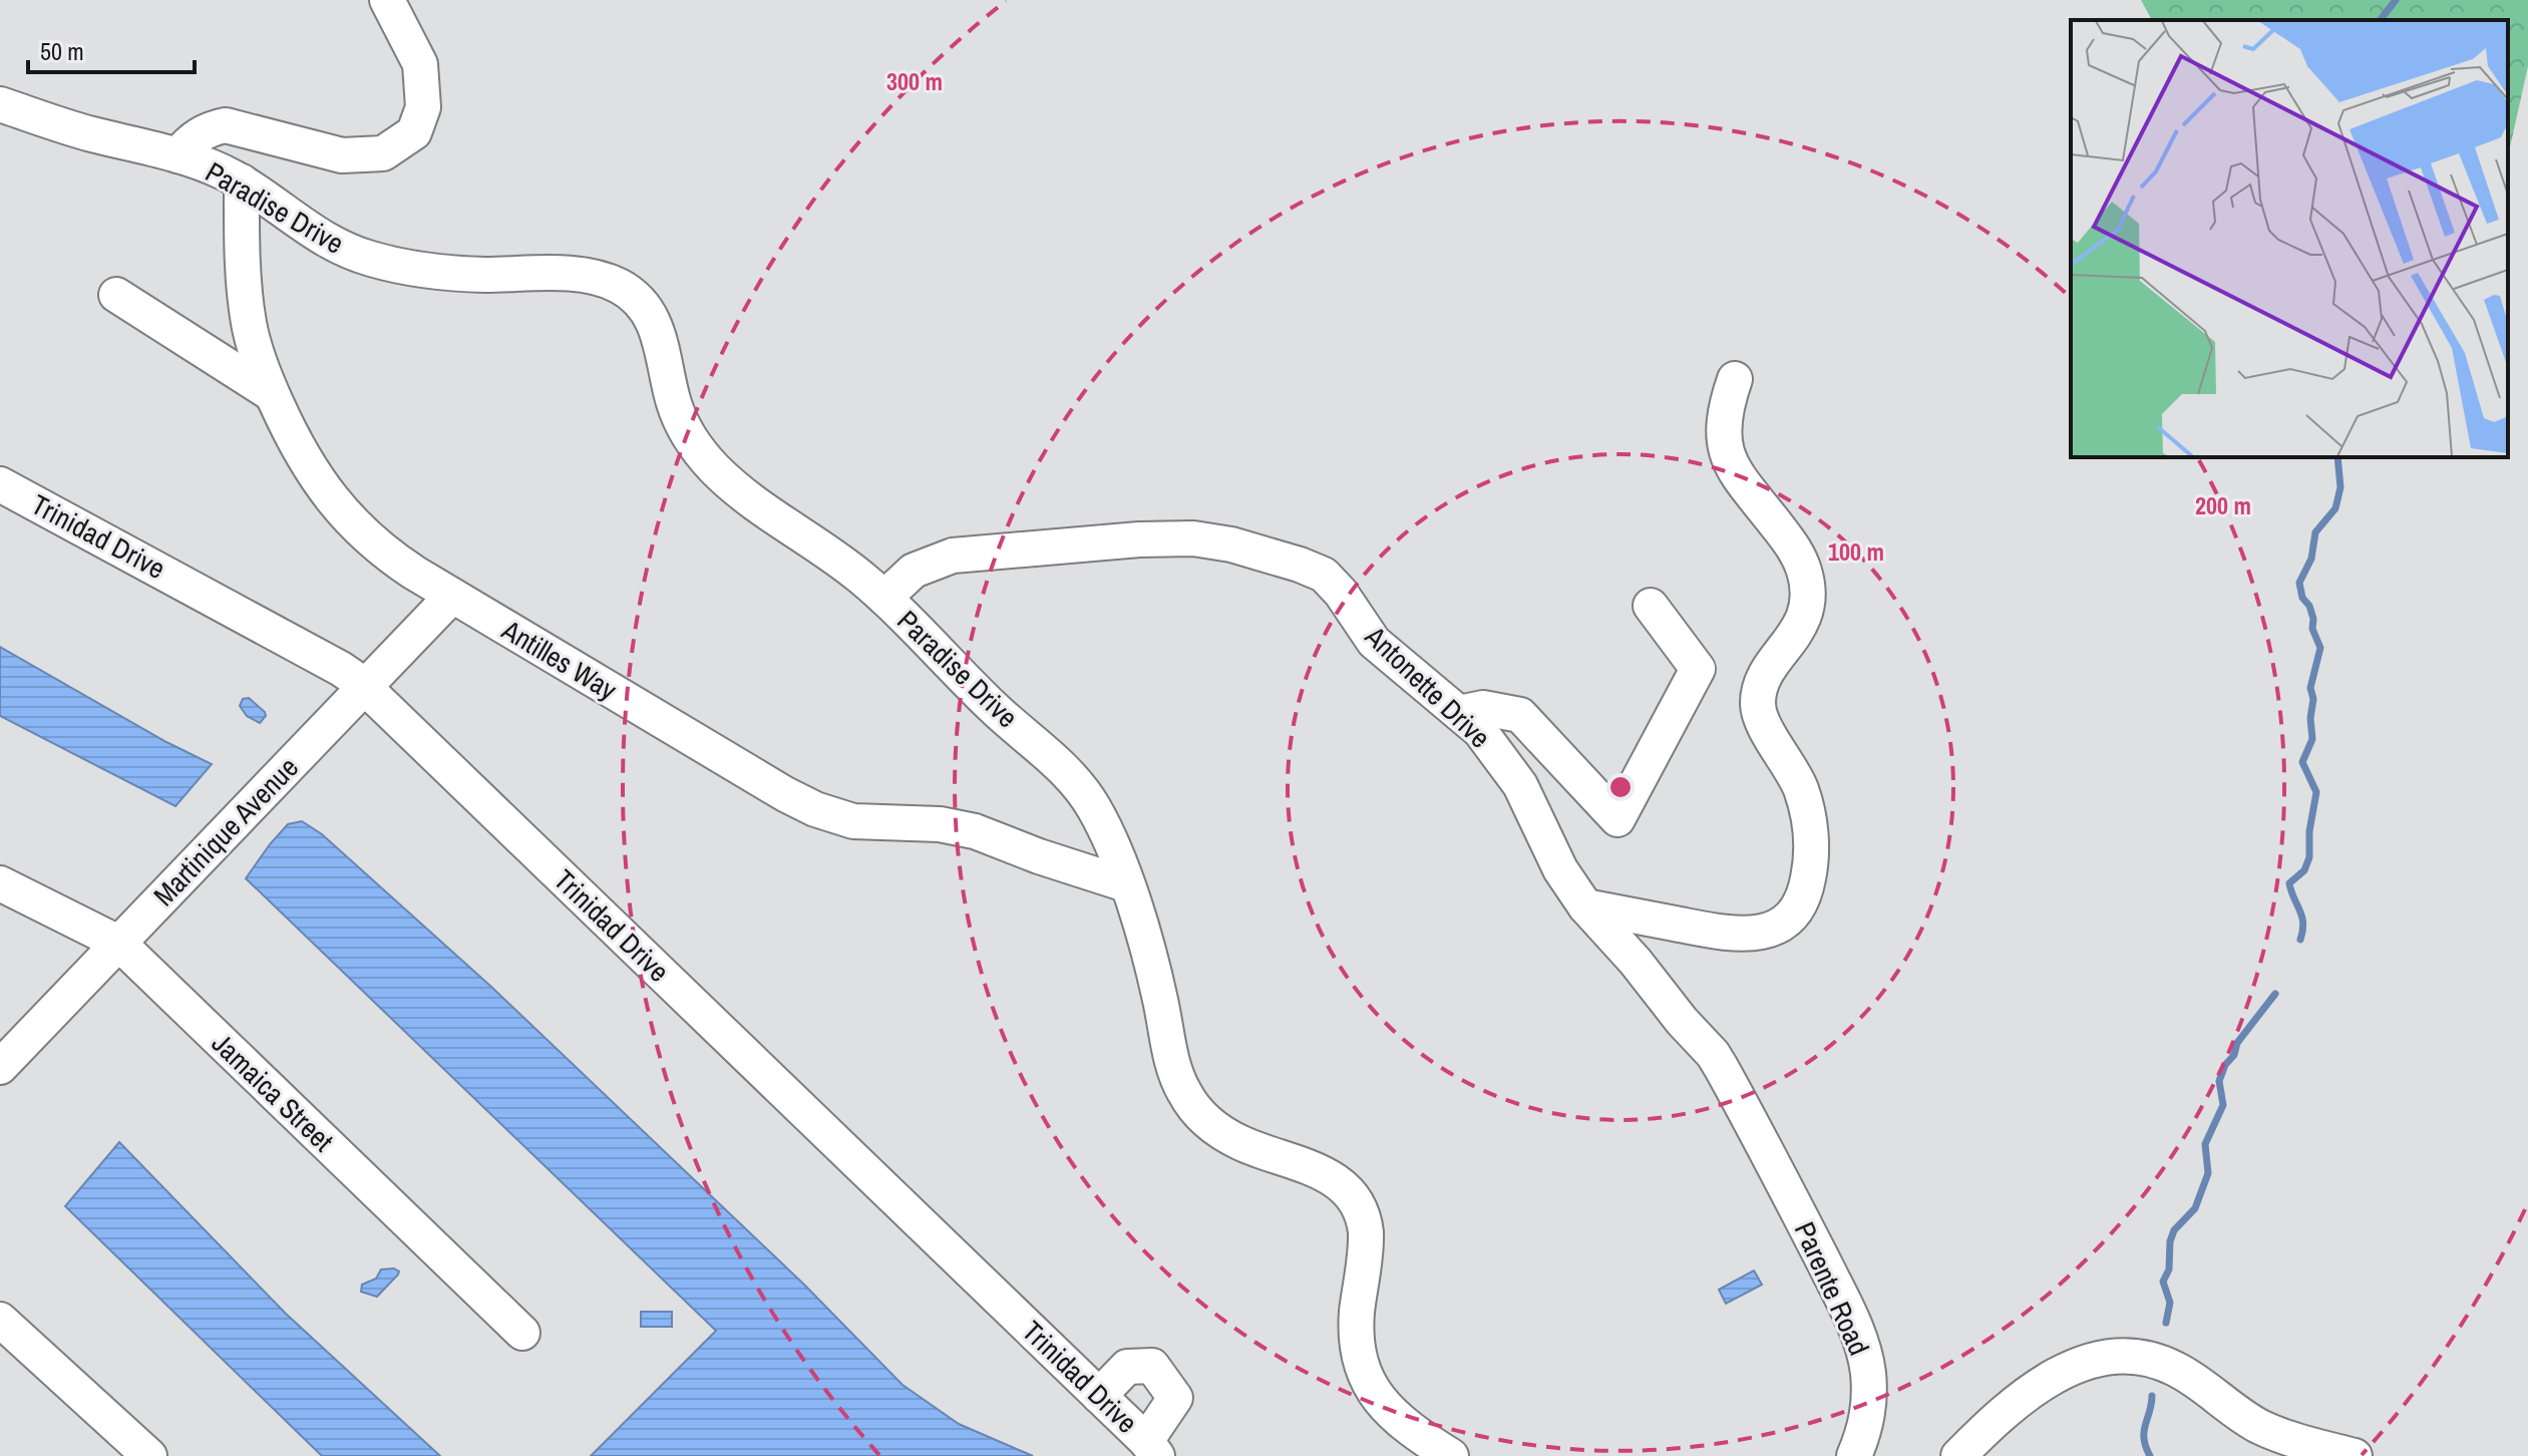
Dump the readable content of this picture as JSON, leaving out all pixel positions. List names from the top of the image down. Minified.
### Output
{"streets":{"street":["Paradise Drive","Trinidad Drive","Antilles Way","Antonette Drive","Martinique Avenue","Jamaica Street","Parente Road"]},"crossings":[["Paradise Drive","Antilles Way"],["Paradise Drive","Antonette Drive"],["Trinidad Drive","Martinique Avenue"],["Antilles Way","Martinique Avenue"],["Antonette Drive","Parente Road"],["Martinique Avenue","Jamaica Street"]],"scale_bar":"50 m","rings":["300 m","200 m","100 m"]}
